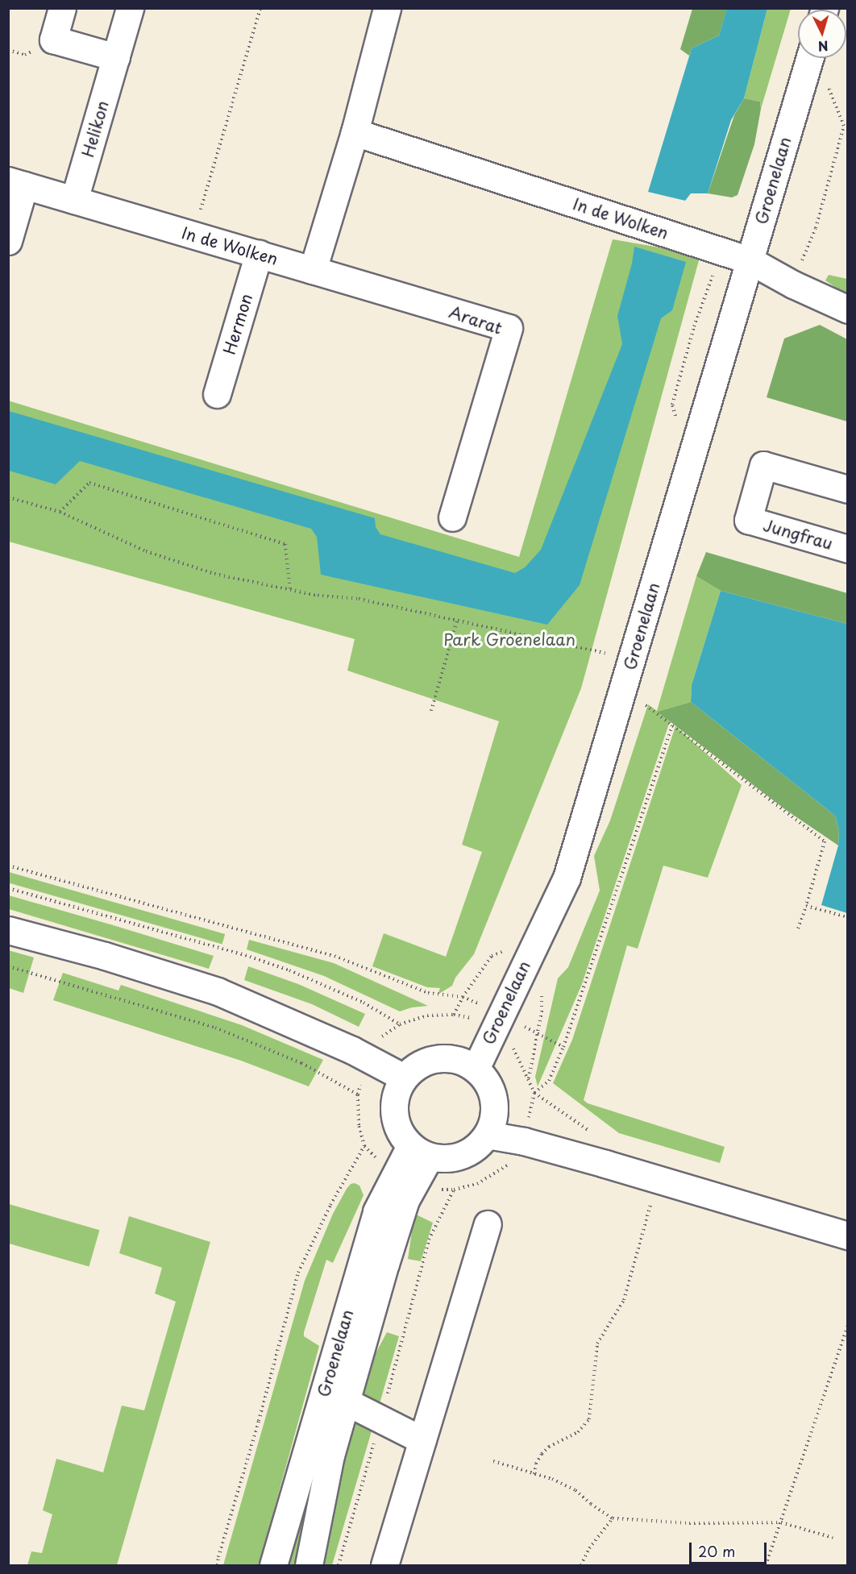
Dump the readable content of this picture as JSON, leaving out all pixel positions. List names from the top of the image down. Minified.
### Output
{"streets":{"street":["Helikon","Groenelaan","In de Wolken","Ararat","Hermon","Jungfrau"]},"crossings":[["Helikon","In de Wolken"],["Groenelaan","In de Wolken"],["In de Wolken","Ararat"],["In de Wolken","Hermon"]],"parks":["Park Groenelaan"],"scale_bar":"20 m","north":"bottom"}
